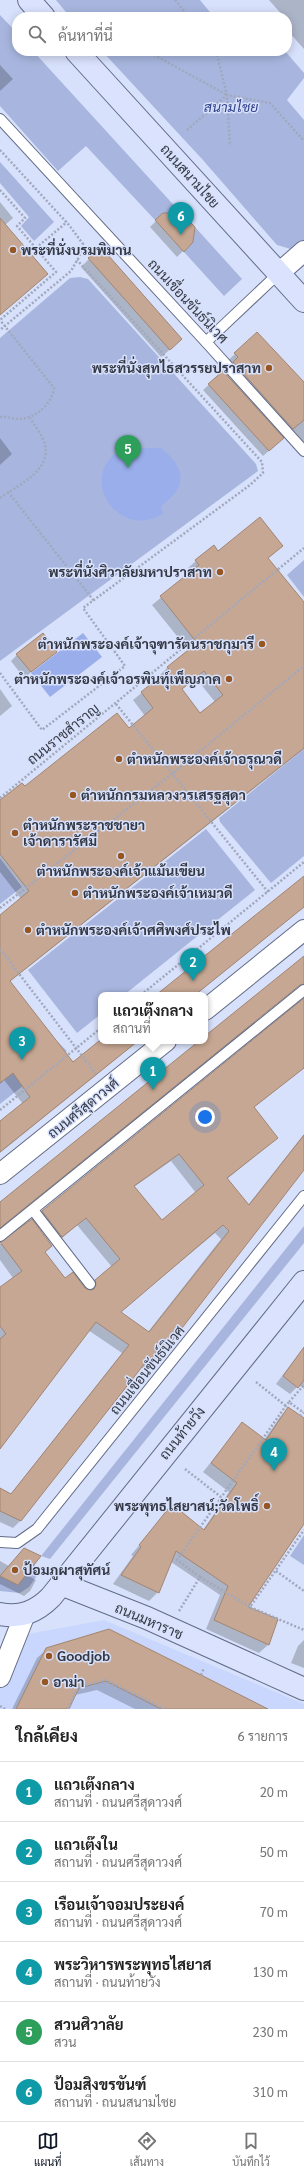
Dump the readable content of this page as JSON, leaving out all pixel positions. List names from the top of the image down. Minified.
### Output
{"streets":{"street":["ถนนสนามไชย","ถนนศรีสุดาวงศ์","ถนนท้ายวัง","ถนนมหาราช"],"lane":["ถนนเขื่อนขันธ์นิเวศ"],"path":["ถนนราชสำราญ"]},"crossings":[["ถนนท้ายวัง","ถนนมหาราช"]],"parks":["สนามไชย"],"places":["พระที่นั่งบรมพิมาน","พระที่นั่งสุทไธสวรรยปราสาท","พระที่นั่งศิวาลัยมหาปราสาท","ตำหนักพระองค์เจ้าจุฑารัตนราชกุมารี","ตำหนักพระองค์เจ้าอรพินทุ์เพ็ญภาค","ตำหนักพระองค์เจ้าอรุณวดี","ตำหนักกรมหลวงวรเสรฐสุดา","ตำหนักพระราชชายา เจ้าดารารัศมี","ตำหนักพระองค์เจ้าแม้นเขียน","ตำหนักพระองค์เจ้าเหมวดี","ตำหนักพระองค์เจ้าศศิพงศ์ประไพ","พระพุทธไสยาสน์;วัดโพธิ์","ป้อมภูผาสุทัศน์","Goodjob","อาม่า"],"page":{"search":"ค้นหาที่นี่","pins":["6","5","2","3","1","4"],"popup":["แถวเต๊งกลาง","สถานที่"],"heading":["ใกล้เคียง","6 รายการ"],"list":[{"mark":"1","name":"แถวเต๊งกลาง","note":"สถานที่ · ถนนศรีสุดาวงศ์","value":"20 m"},{"mark":"2","name":"แถวเต๊งใน","note":"สถานที่ · ถนนศรีสุดาวงศ์","value":"50 m"},{"mark":"3","name":"เรือนเจ้าจอมประยงค์","note":"สถานที่ · ถนนศรีสุดาวงศ์","value":"70 m"},{"mark":"4","name":"พระวิหารพระพุทธไสยาส","note":"สถานที่ · ถนนท้ายวัง","value":"130 m"},{"mark":"5","name":"สวนศิวาลัย","note":"สวน","value":"230 m"},{"mark":"6","name":"ป้อมสิงขรขันฑ์","note":"สถานที่ · ถนนสนามไชย","value":"310 m"}],"nav":["แผนที่","เส้นทาง","บันทึกไว้"]}}
